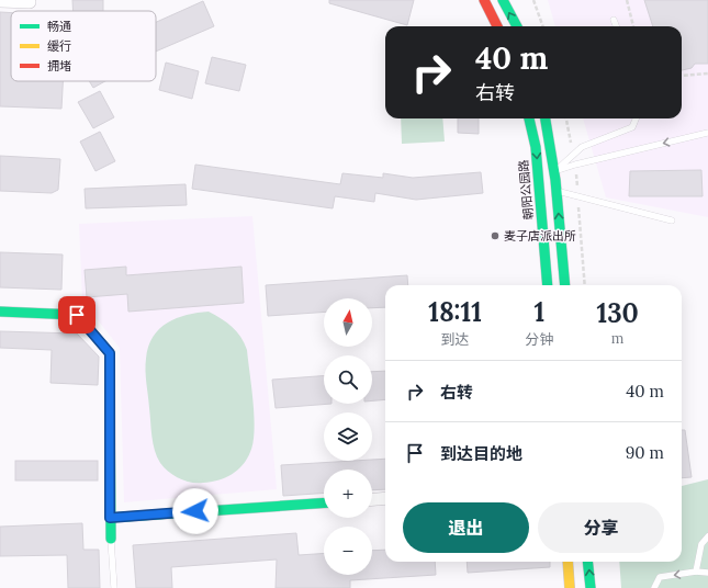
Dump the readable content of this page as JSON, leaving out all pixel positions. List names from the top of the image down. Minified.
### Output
{"streets":{"street":["朝阳公园路"]},"places":["麦子店派出所"],"legend":["畅通","缓行","拥堵"],"north":"top","page":{"turn":["40 m","右转"],"eta":["18:11","到达","1","分钟","130","m"],"map_buttons":["+","−"],"list":[{"name":"右转","value":"40 m"},{"name":"到达目的地","value":"90 m"}],"buttons":["退出","分享"]}}
